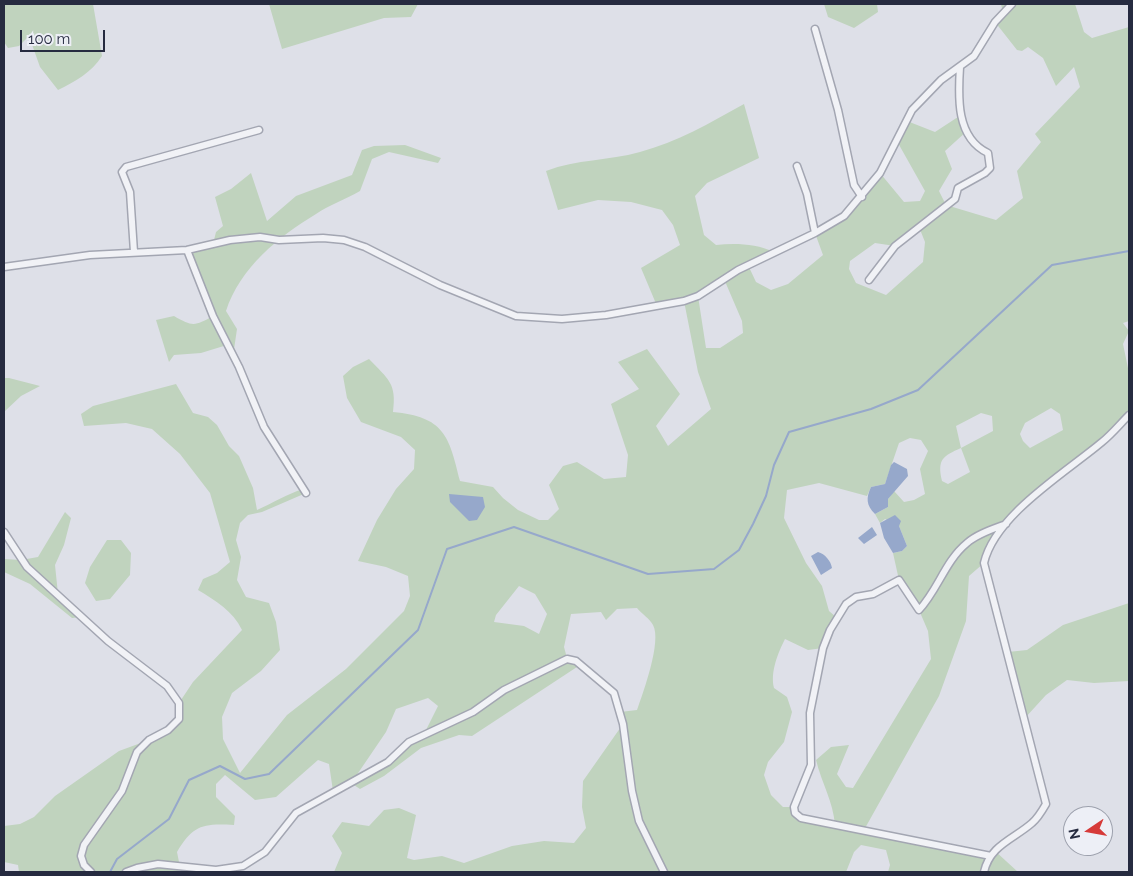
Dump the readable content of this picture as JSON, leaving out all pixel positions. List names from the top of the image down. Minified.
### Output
{"scale_bar":"100 m","north":"left"}
